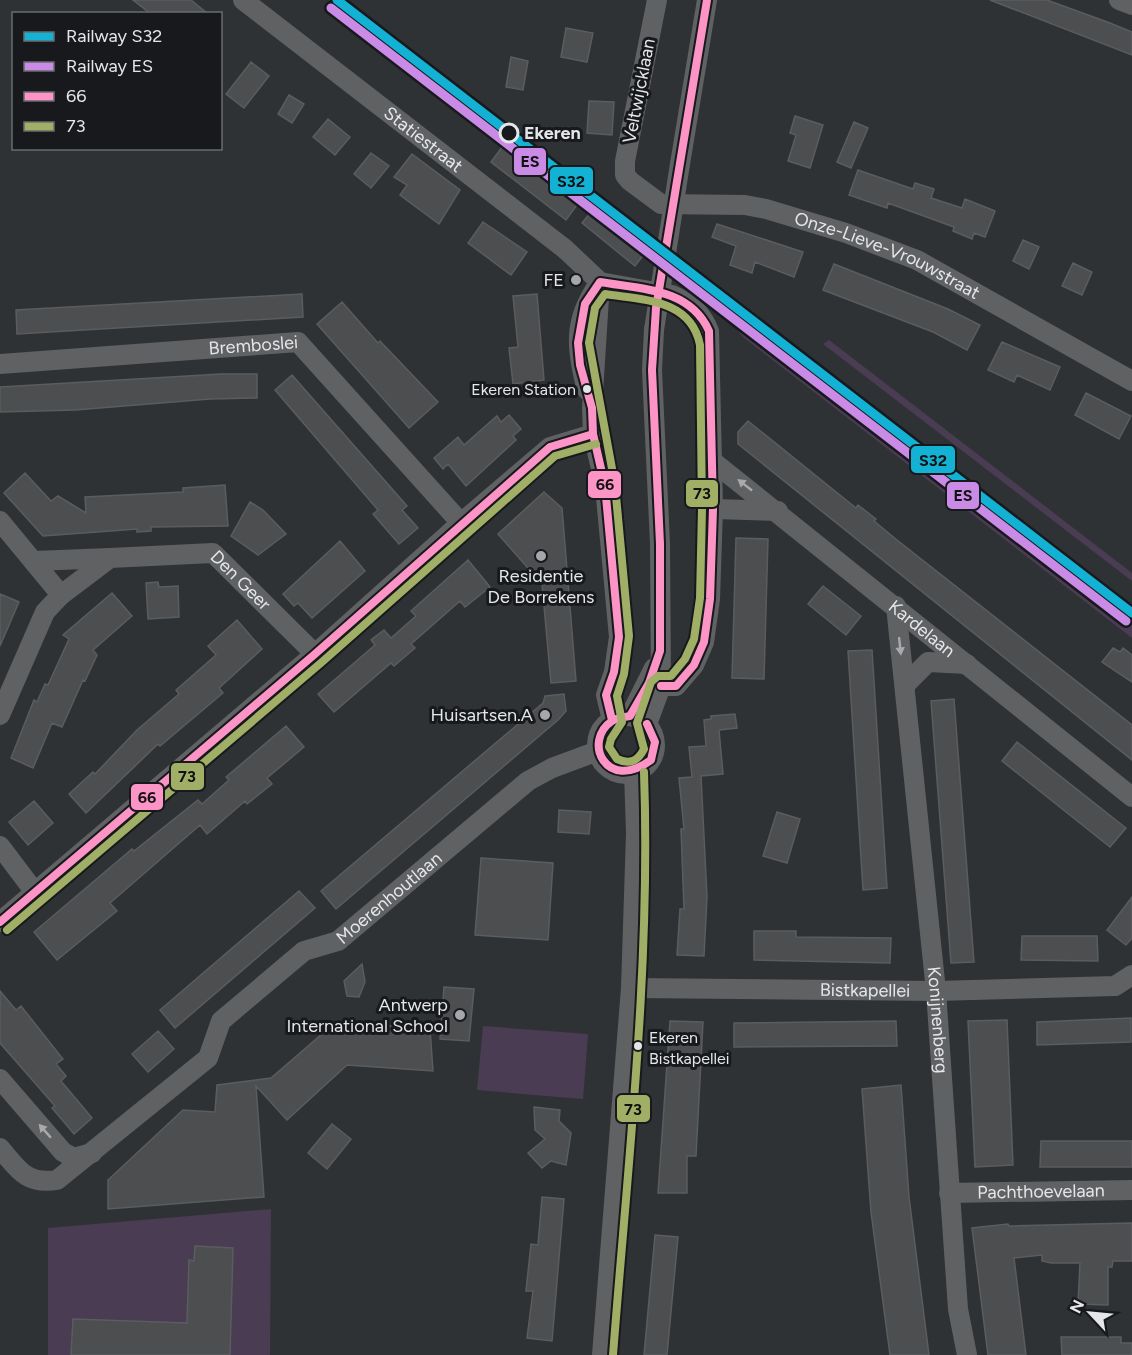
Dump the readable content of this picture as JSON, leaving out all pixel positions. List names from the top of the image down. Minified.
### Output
{"streets":{"street":["Veltwijcklaan","Statiestraat","Onze-Lieve-Vrouwstraat","Bremboslei","Den Geer","Kardelaan","Moerenhoutlaan","Bistkapellei","Konijnenberg","Pachthoevelaan"]},"crossings":[["Veltwijcklaan","Onze-Lieve-Vrouwstraat"],["Kardelaan","Konijnenberg"],["Bistkapellei","Konijnenberg"],["Konijnenberg","Pachthoevelaan"]],"places":["Ekeren","FE","Ekeren Station","Residentie De Borrekens","Huisartsen.A","Antwerp International School","Ekeren Bistkapellei"],"lines":["rail line S32","transit line 66","rail line ES","transit line 73"],"legend":["Railway S32","Railway ES","66","73"],"north":"top left"}
